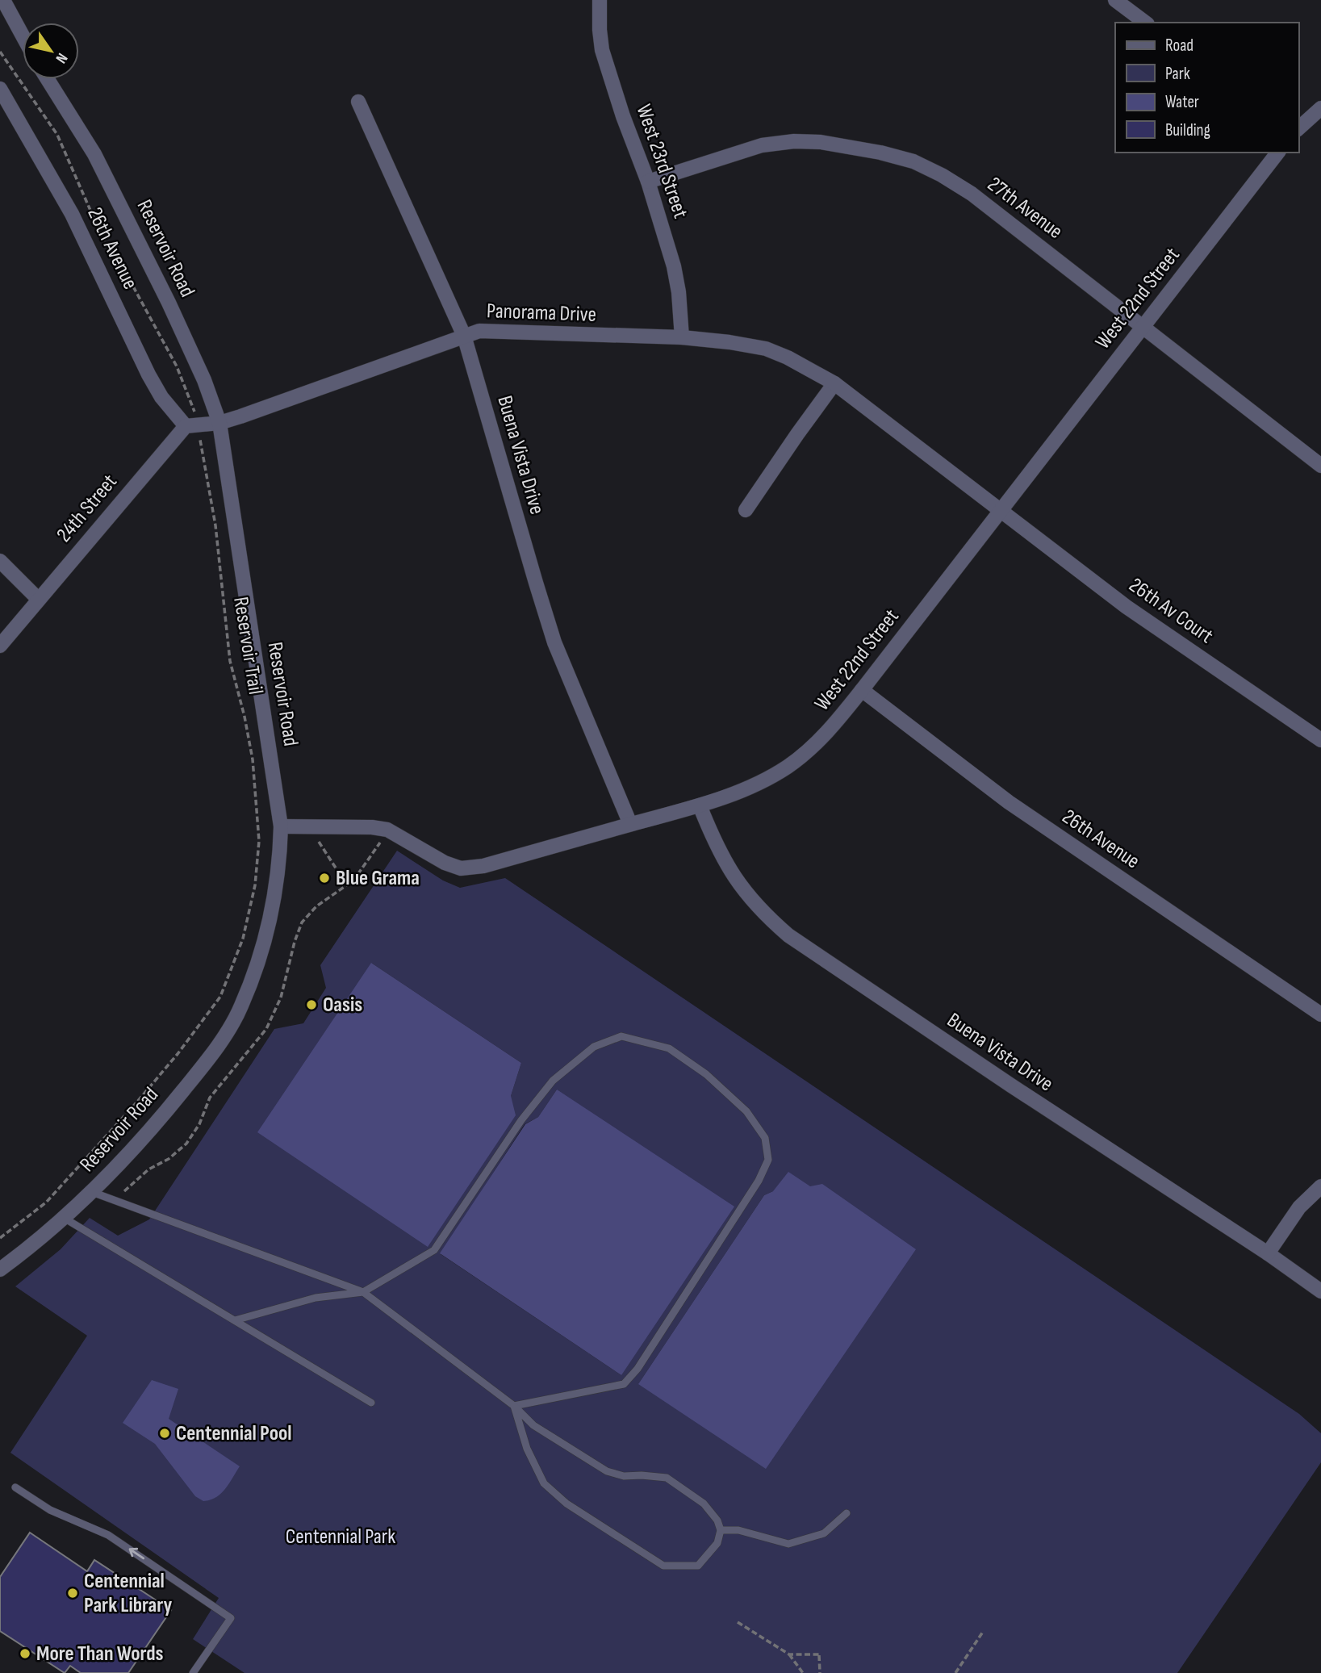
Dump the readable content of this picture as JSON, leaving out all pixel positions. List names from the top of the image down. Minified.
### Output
{"streets":{"street":["West 23rd Street","27th Avenue","26th Avenue","Reservoir Road","West 22nd Street","Panorama Drive","Buena Vista Drive","24th Street","26th Av Court"],"path":["Reservoir Trail"]},"crossings":[["West 23rd Street","27th Avenue"],["West 23rd Street","Panorama Drive"],["27th Avenue","West 22nd Street"],["26th Avenue","West 22nd Street"],["26th Avenue","24th Street"],["26th Avenue","Reservoir Trail"],["Reservoir Road","West 22nd Street"],["Reservoir Road","Panorama Drive"],["West 22nd Street","Panorama Drive"],["West 22nd Street","Buena Vista Drive"],["West 22nd Street","26th Av Court"],["Panorama Drive","Buena Vista Drive"],["Panorama Drive","26th Av Court"],["24th Street","Reservoir Trail"]],"parks":["Centennial Park"],"places":["Blue Grama","Oasis","Centennial Pool","Centennial Park Library","More Than Words"],"legend":["Road","Park","Water","Building"],"north":"bottom right"}
